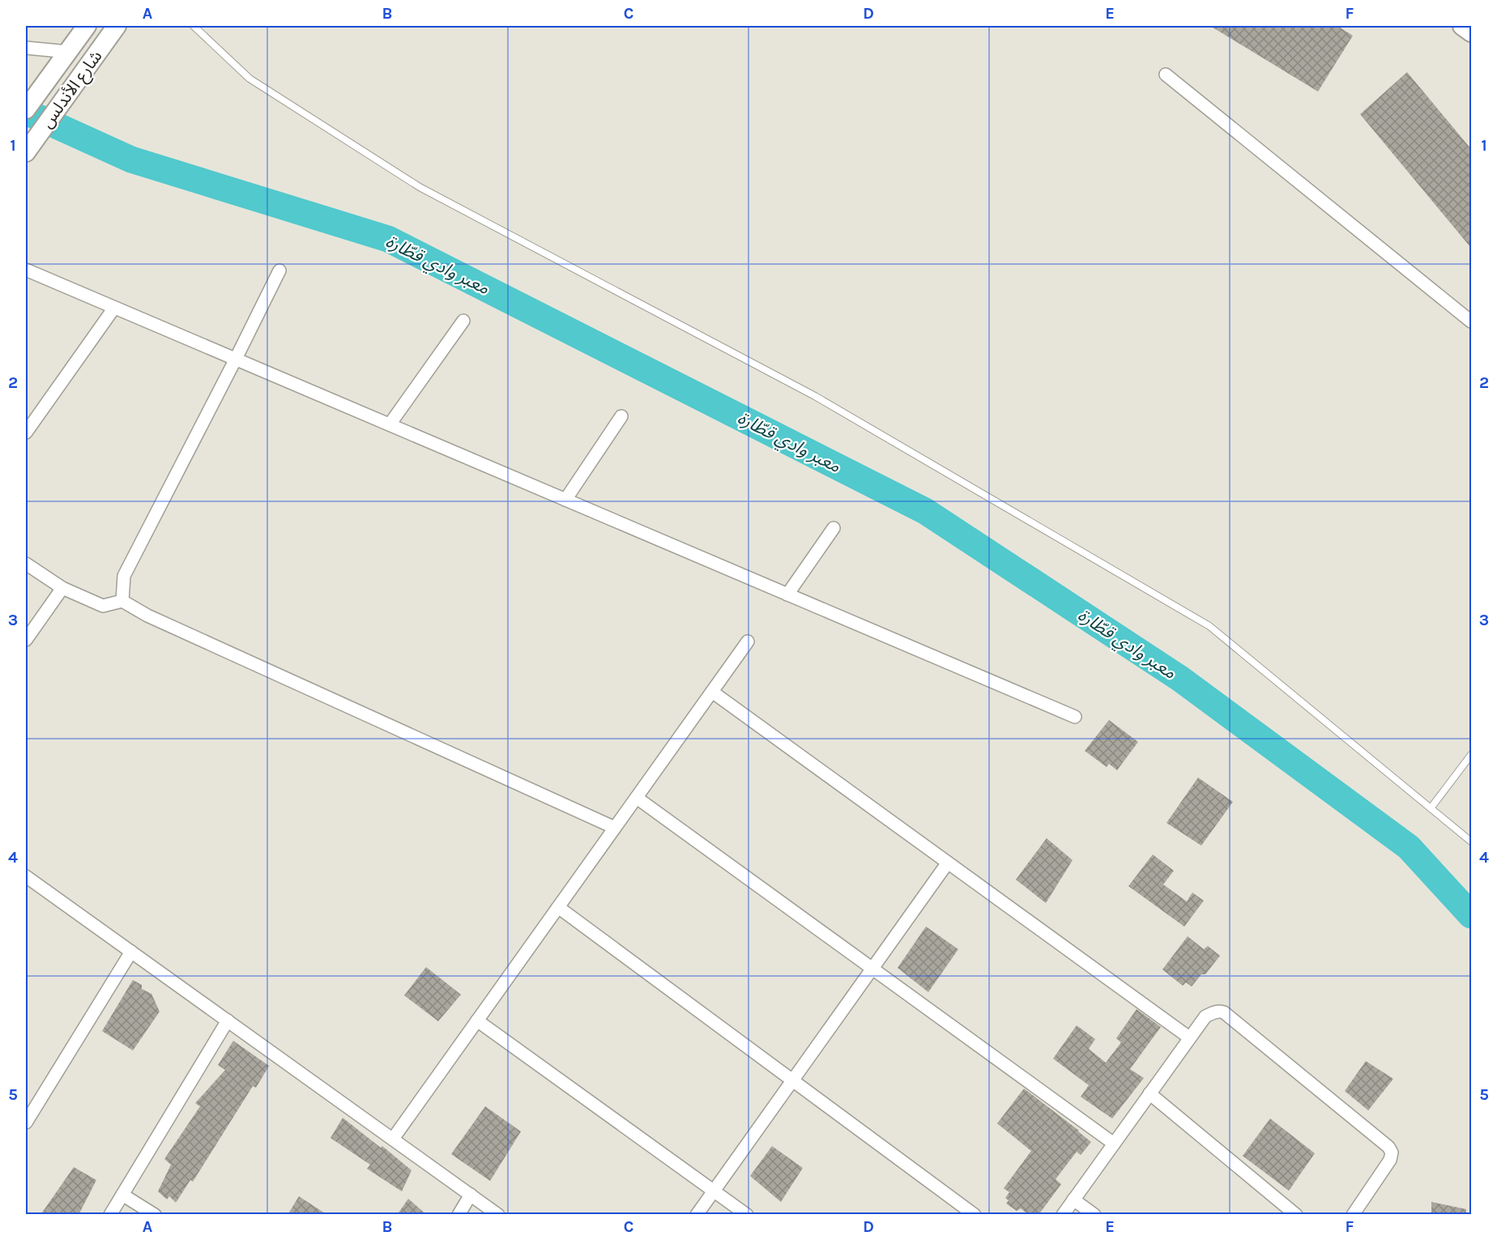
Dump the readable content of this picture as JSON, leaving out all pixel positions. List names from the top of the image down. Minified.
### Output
{"streets":{"main road":["شارع الأندلس"]},"water":["معبر وادي قطّارة"],"grid":{"columns":["A","B","C","D","E","F"],"rows":["1","2","3","4","5"]}}
